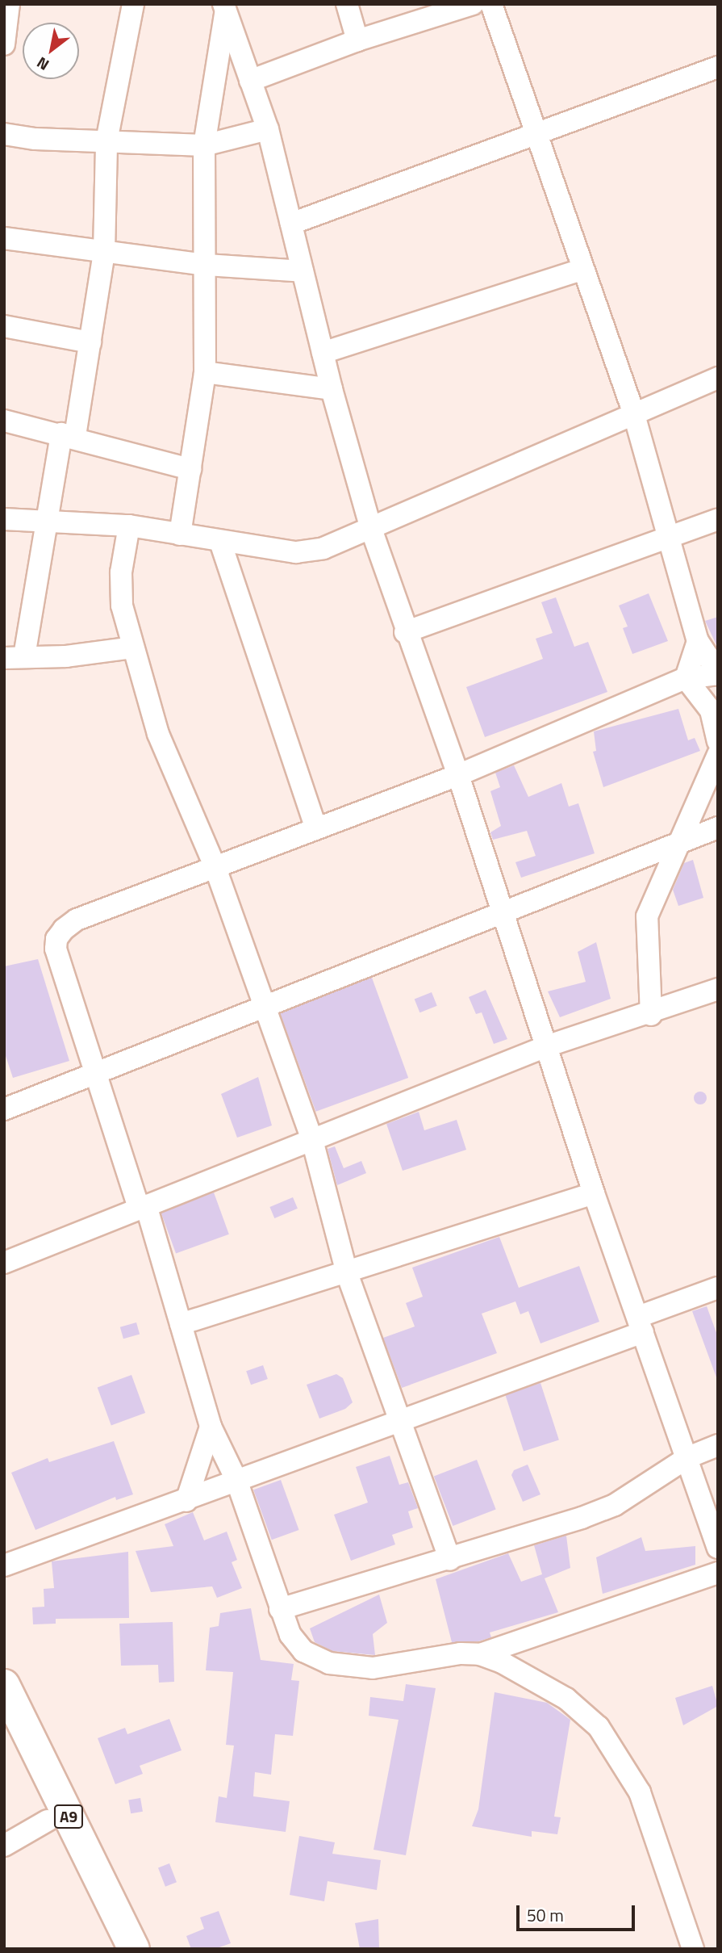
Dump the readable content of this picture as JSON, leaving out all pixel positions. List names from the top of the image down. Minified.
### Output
{"streets":{"highway":["A9"]},"scale_bar":"50 m","north":"bottom left"}
